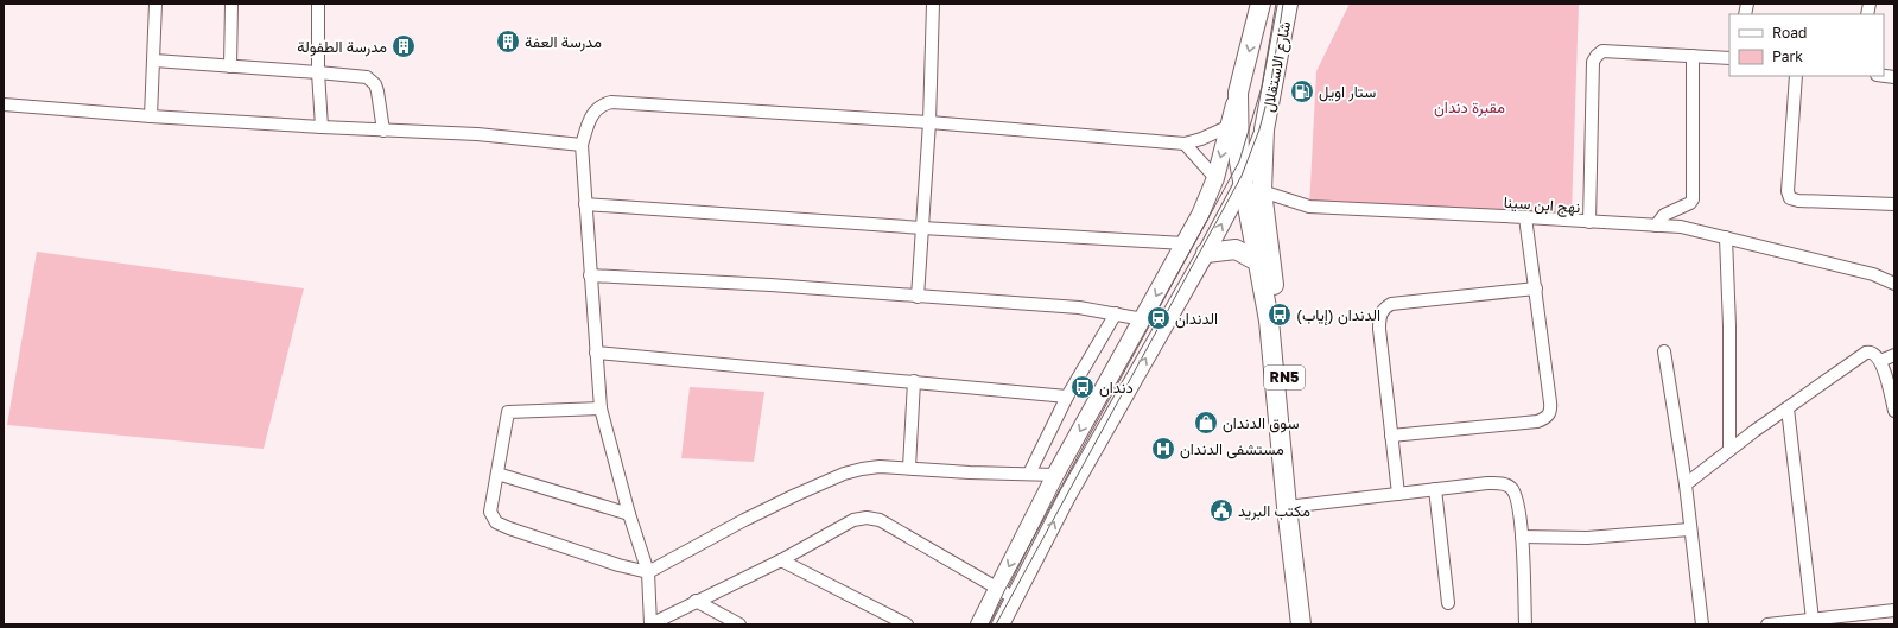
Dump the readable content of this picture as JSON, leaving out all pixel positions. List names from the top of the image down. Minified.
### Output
{"streets":{"highway":["شارع الاستقلال","RN5"],"street":["نهج ابن سينا"]},"crossings":[["شارع الاستقلال","RN5"],["نهج ابن سينا","RN5"]],"parks":["مقبرة دندان"],"places":{"building":["مدرسة العفة","مدرسة الطفولة"],"fuel station":["ستار اويل"],"bus stop":["الدندان (إياب)","دندان"],"station":["الدندان"],"shop":["سوق الدندان"],"hospital":["مستشفى الدندان"],"public building":["مكتب البريد"]},"legend":["Road","Park"]}
